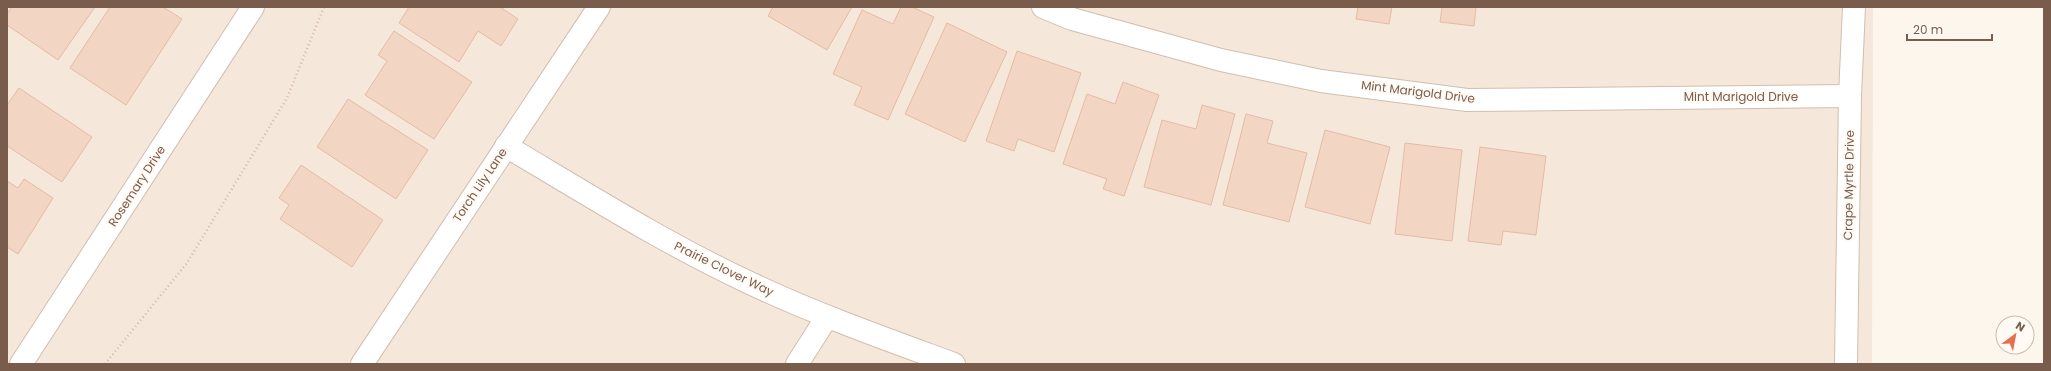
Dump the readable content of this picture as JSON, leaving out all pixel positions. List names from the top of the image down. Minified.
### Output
{"streets":{"street":["Mint Marigold Drive","Torch Lily Lane","Crape Myrtle Drive","Rosemary Drive","Prairie Clover Way"]},"crossings":[["Mint Marigold Drive","Crape Myrtle Drive"],["Torch Lily Lane","Prairie Clover Way"]],"scale_bar":"20 m","north":"top right"}
